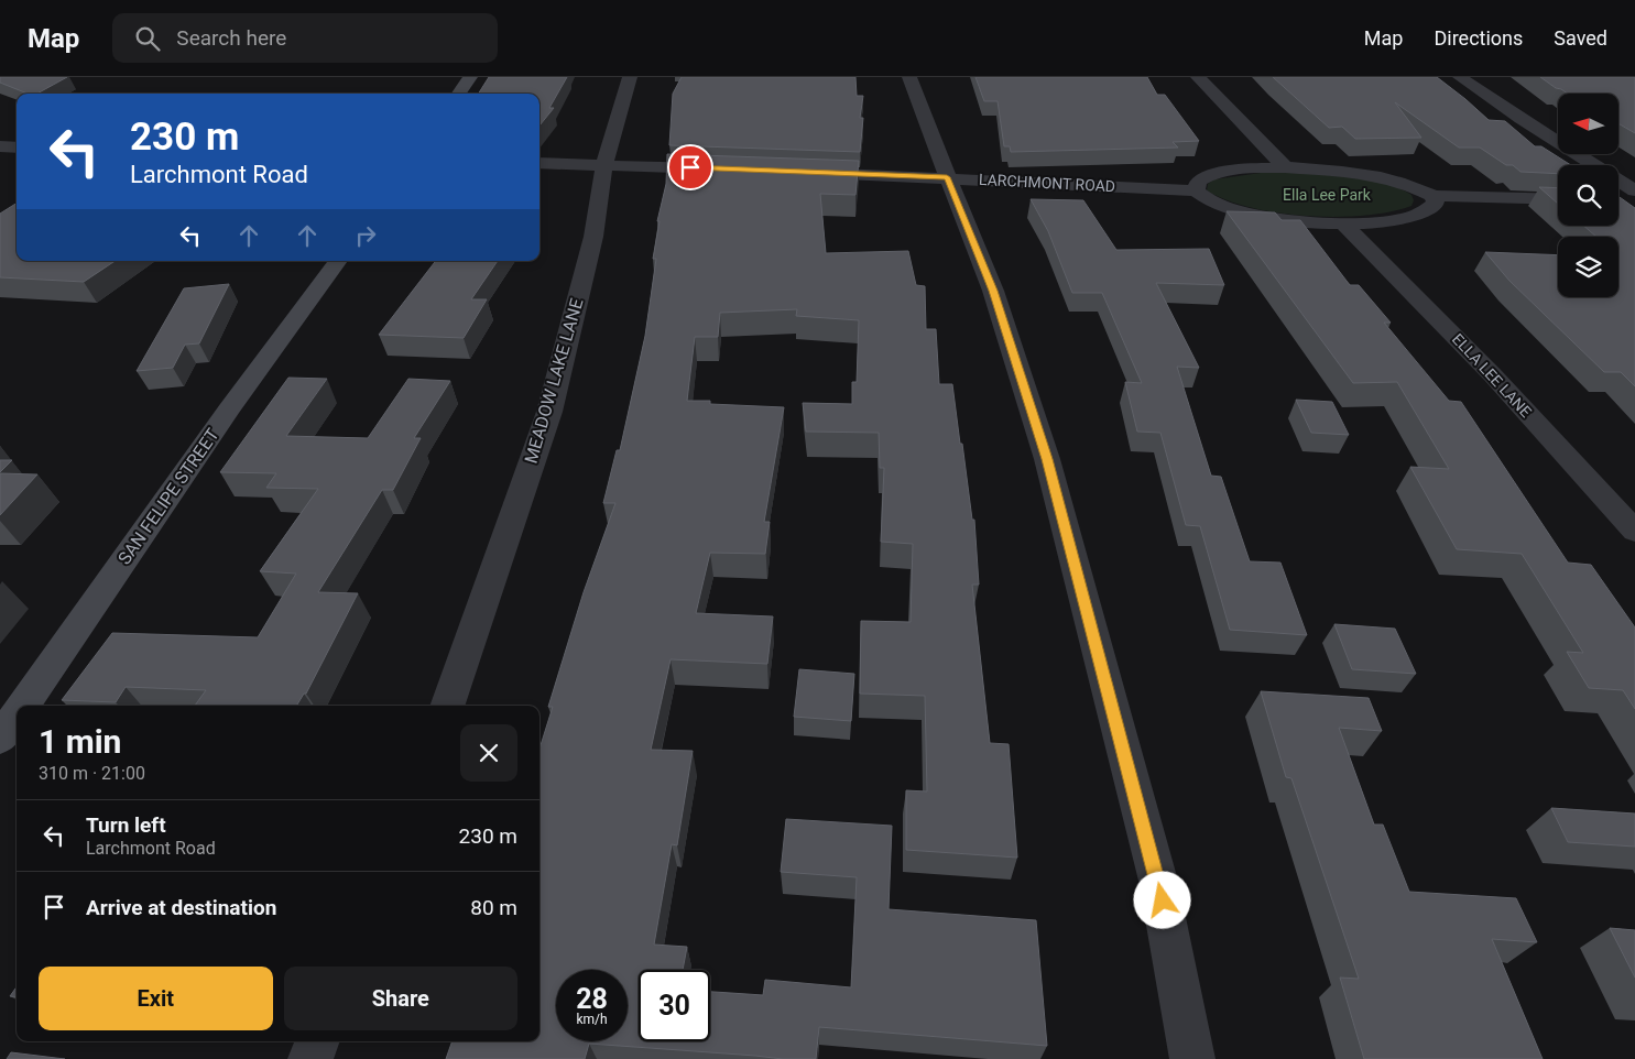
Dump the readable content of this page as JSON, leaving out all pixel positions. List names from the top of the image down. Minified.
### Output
{"streets":{"main road":["SAN FELIPE STREET"],"street":["LARCHMONT ROAD","ELLA LEE LANE","MEADOW LAKE LANE"]},"parks":["Ella Lee Park"],"north":"left","page":{"header":"Map","search":"Search here","nav":["Map","Directions","Saved"],"turn":["230 m","Larchmont Road"],"heading":["1 min","310 m · 21:00"],"list":[{"name":"Turn left","note":"Larchmont Road","value":"230 m"},{"name":"Arrive at destination","value":"80 m"}],"buttons":["Exit","Share"],"speed":"28 km/h","limit":"30"}}
